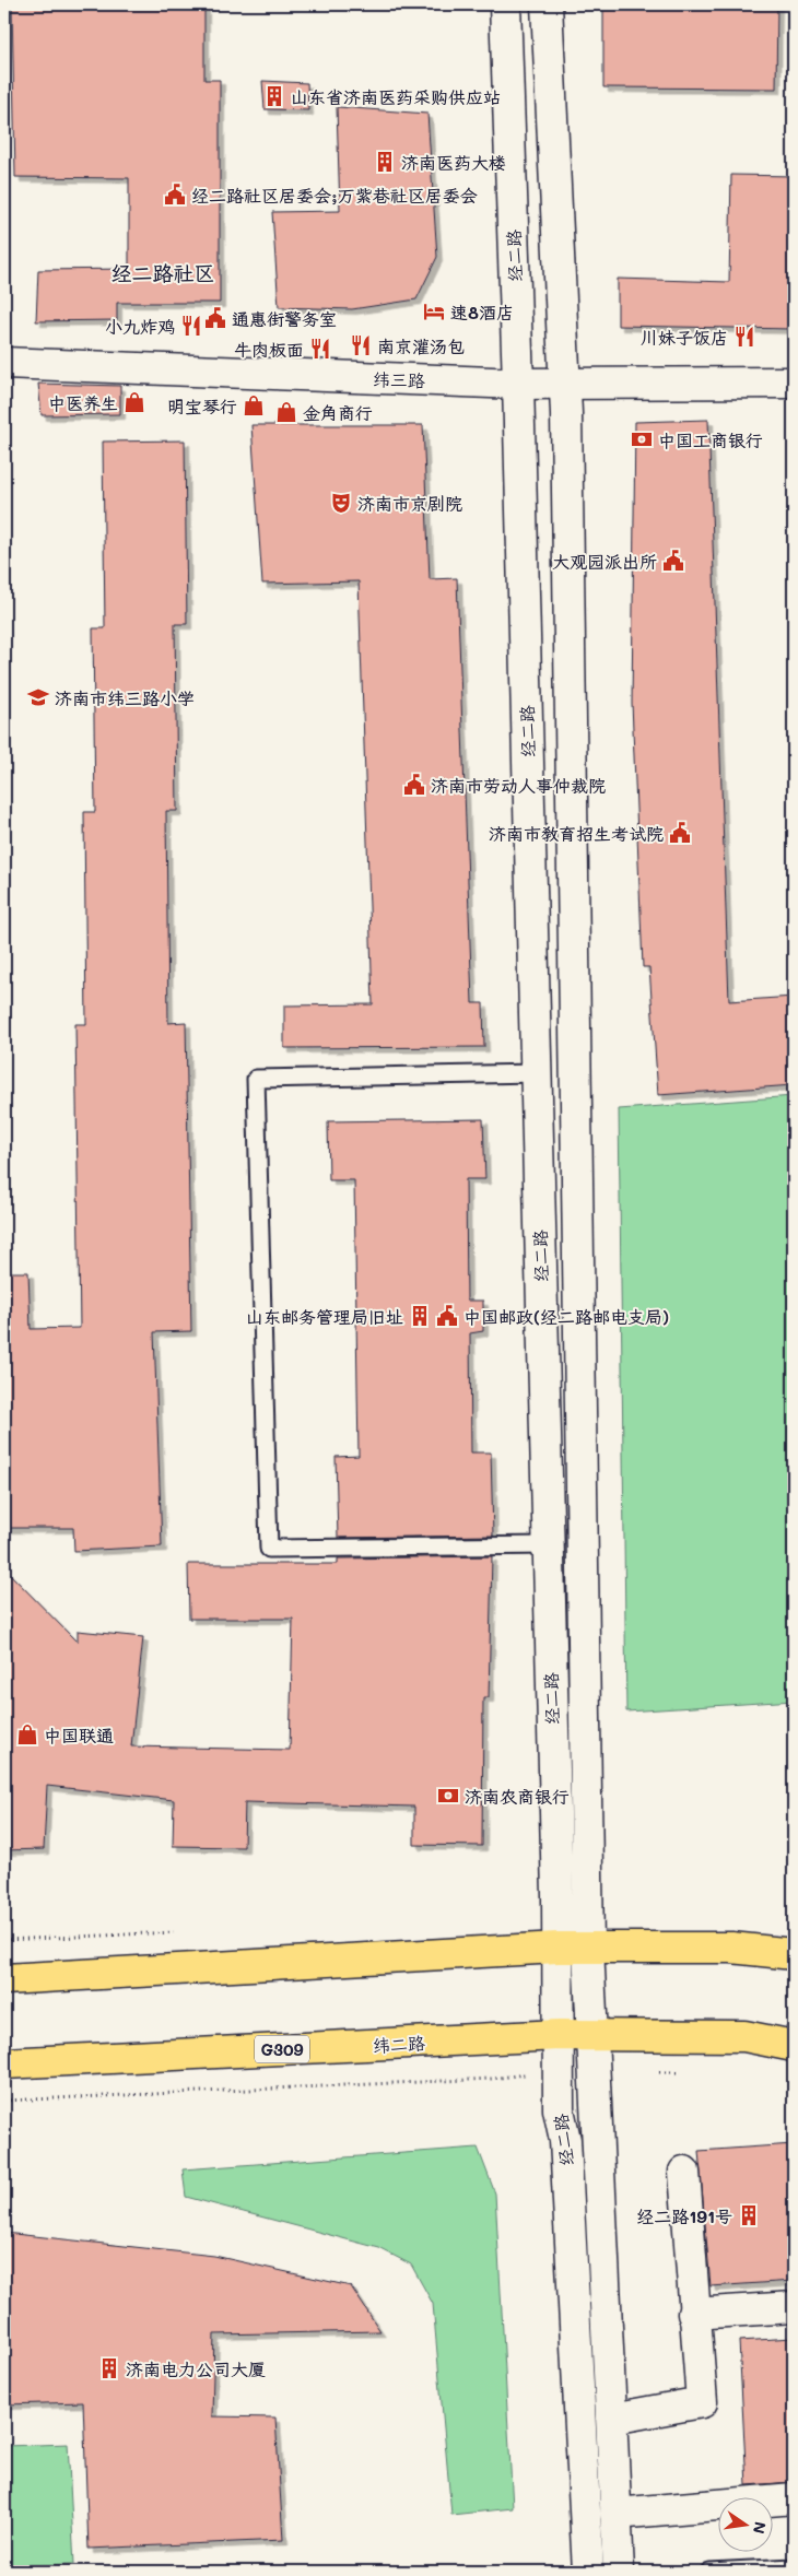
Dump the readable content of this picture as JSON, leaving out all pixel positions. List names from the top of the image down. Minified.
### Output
{"streets":{"highway":["纬二路","G309"],"street":["经二路","纬三路"]},"crossings":[["经二路","纬三路"],["经二路","纬二路"]],"districts":["经二路社区"],"places":{"building":["山东省济南医药采购供应站","济南医药大楼","山东邮务管理局旧址","经二路191号","济南电力公司大厦"],"public building":["经二路社区居委会;万紫巷社区居委会","通惠街警务室","大观园派出所","济南市劳动人事仲裁院","济南市教育招生考试院","中国邮政(经二路邮电支局)"],"hotel":["速8酒店"],"restaurant":["小九炸鸡","川妹子饭店","南京灌汤包","牛肉板面"],"shop":["中医养生","明宝琴行","金角商行","中国联通"],"bank":["中国工商银行","济南农商银行"],"theatre":["济南市京剧院"],"school or university":["济南市纬三路小学"]},"north":"right"}
